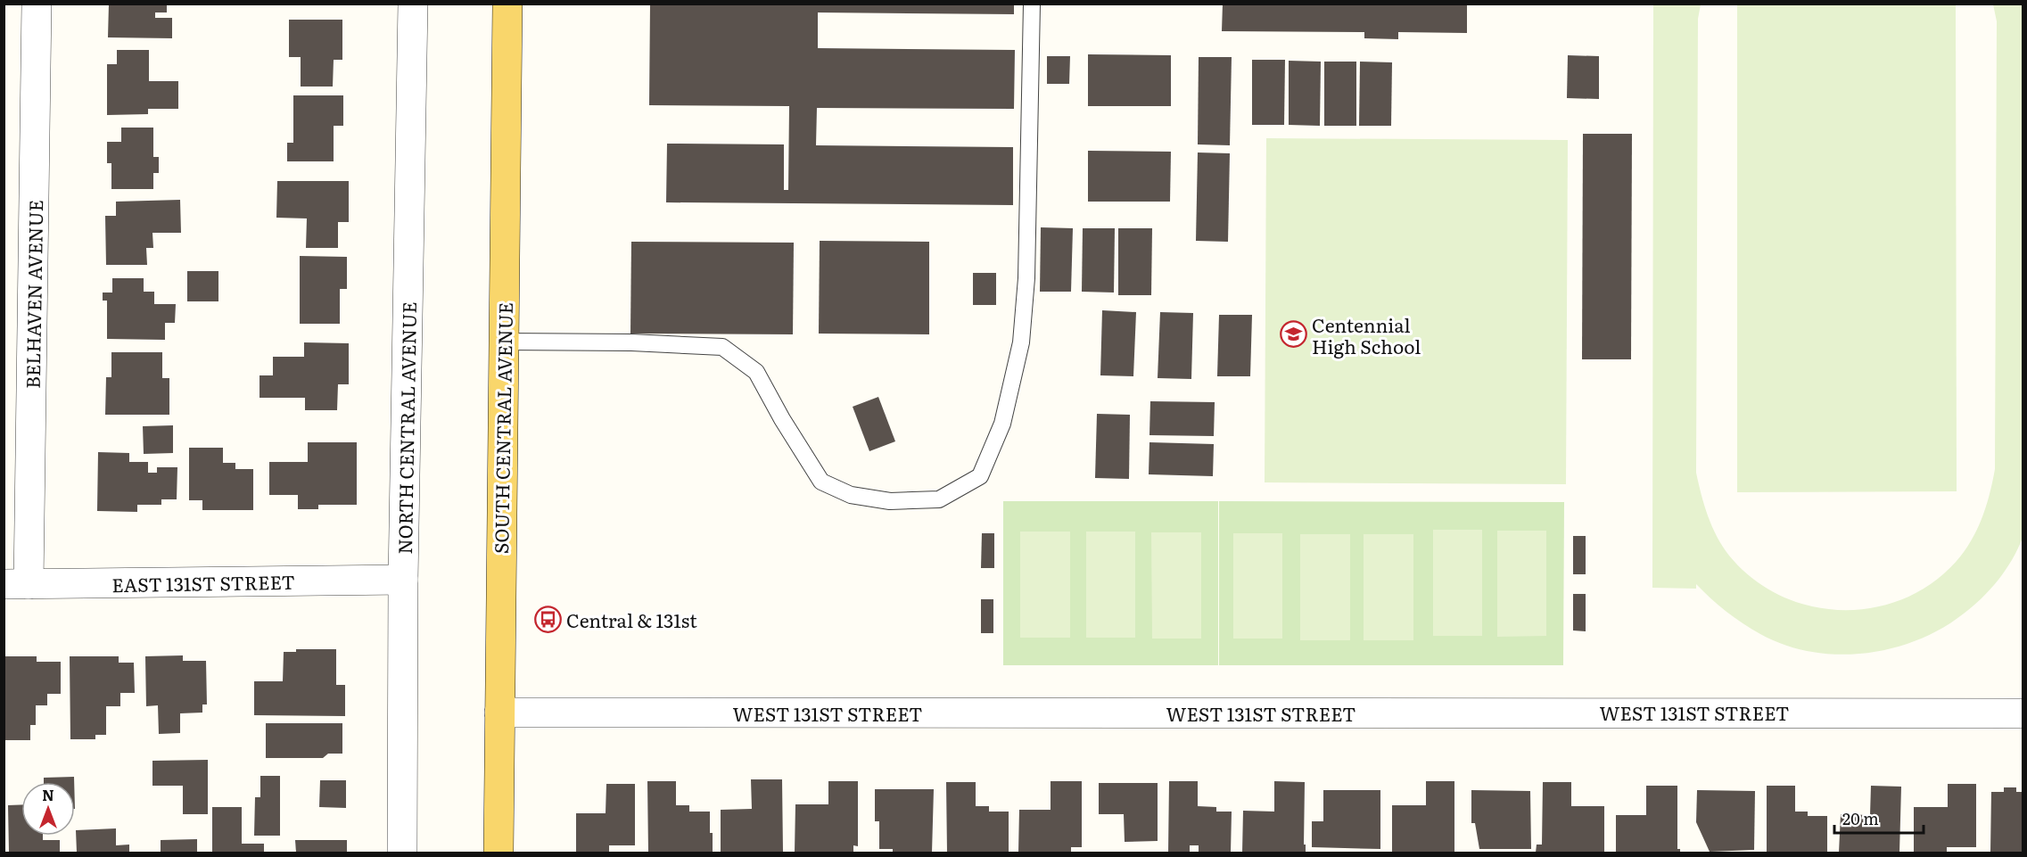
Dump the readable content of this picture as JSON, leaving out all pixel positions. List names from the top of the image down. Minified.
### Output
{"streets":{"main road":["SOUTH CENTRAL AVENUE"],"street":["BELHAVEN AVENUE","NORTH CENTRAL AVENUE","EAST 131ST STREET","WEST 131ST STREET"]},"crossings":[["BELHAVEN AVENUE","EAST 131ST STREET"],["NORTH CENTRAL AVENUE","EAST 131ST STREET"],["SOUTH CENTRAL AVENUE","WEST 131ST STREET"]],"places":{"school or university":["Centennial High School"],"bus stop":["Central & 131st"]},"scale_bar":"20 m","north":"top"}
